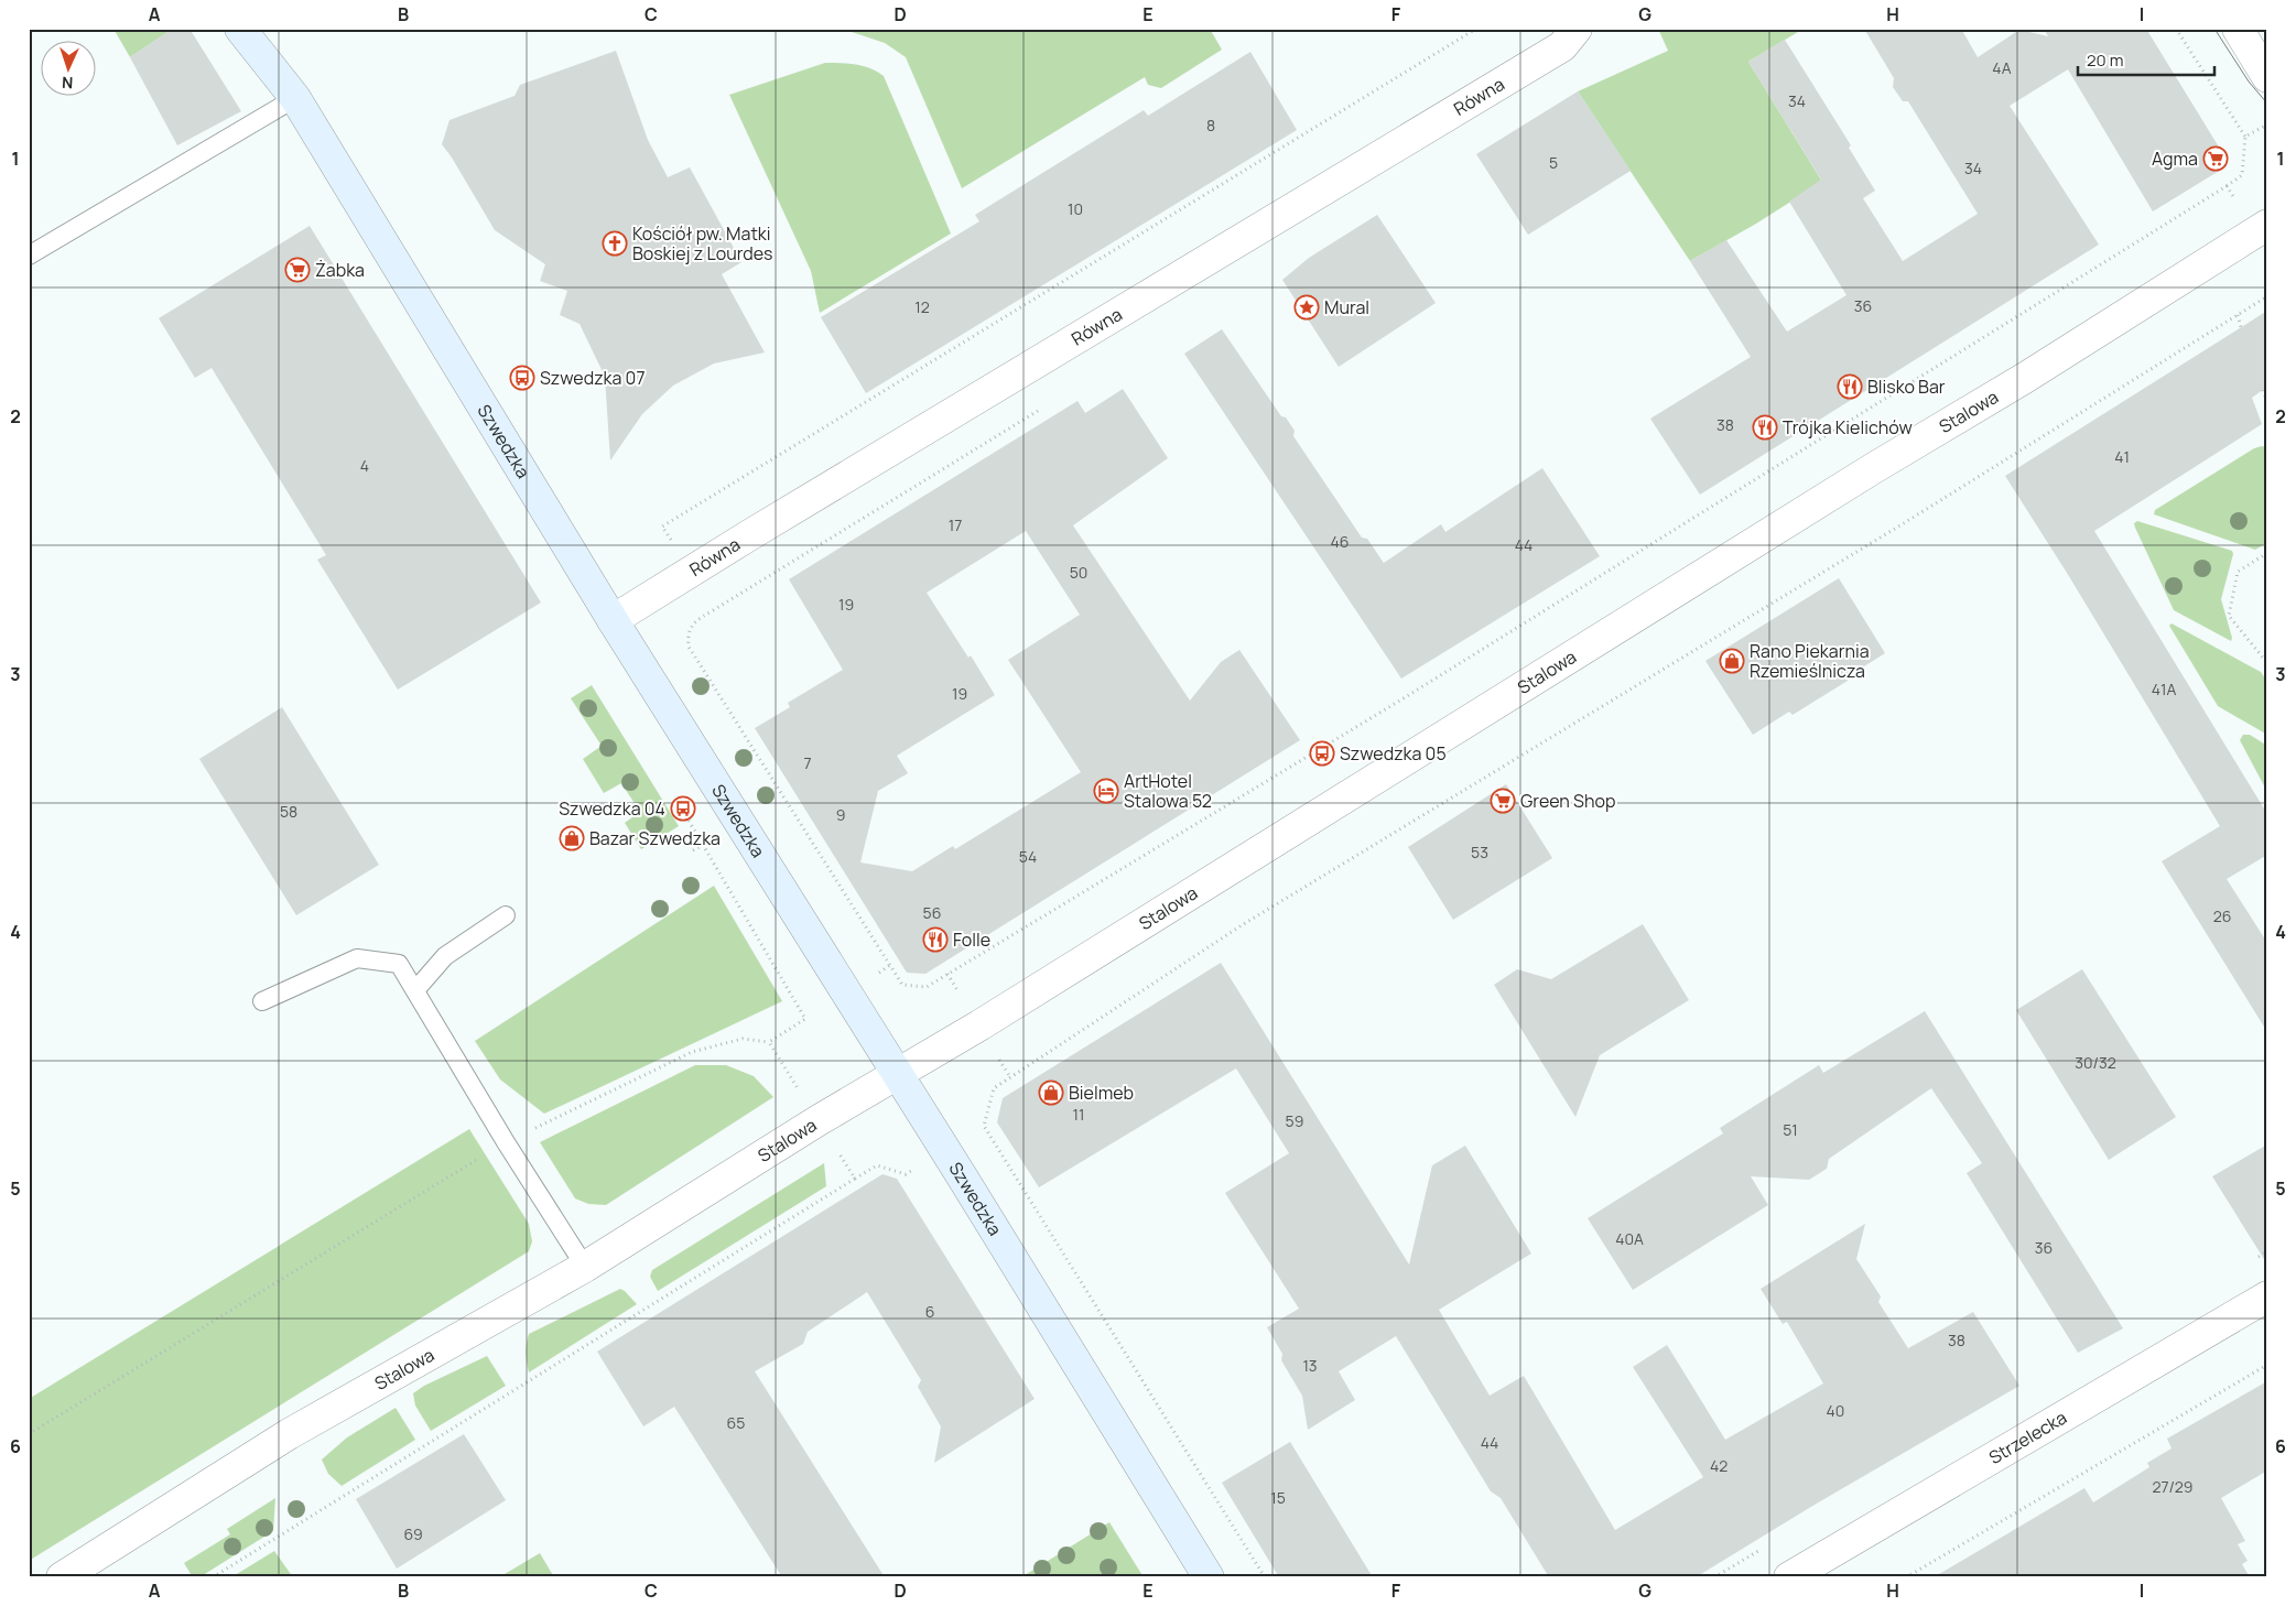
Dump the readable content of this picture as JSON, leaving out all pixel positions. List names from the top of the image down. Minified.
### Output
{"streets":{"street":["Równa","Stalowa","Szwedzka","Strzelecka"]},"crossings":[["Równa","Szwedzka"],["Stalowa","Szwedzka"]],"places":{"supermarket":["Agma","Żabka","Green Shop"],"church":["Kościół pw. Matki Boskiej z Lourdes"],"place":["Mural"],"bus stop":["Szwedzka 07","Szwedzka 05","Szwedzka 04"],"restaurant":["Blisko Bar","Trójka Kielichów","Folle"],"shop":["Rano Piekarnia Rzemieślnicza","Bazar Szwedzka","Bielmeb"],"hotel":["ArtHotel Stalowa 52"]},"house_numbers":["4A","34","8","5","34","10","36","12","38","41","4","17","46","44","50","19","41A","19","7","58","9","53","54","56","26","30/32","11","59","51","40A","36","6","38","13","40","65","44","42","27/29","15","69"],"scale_bar":"20 m","north":"bottom","grid":{"columns":["A","B","C","D","E","F","G","H","I"],"rows":["1","2","3","4","5","6"]}}
